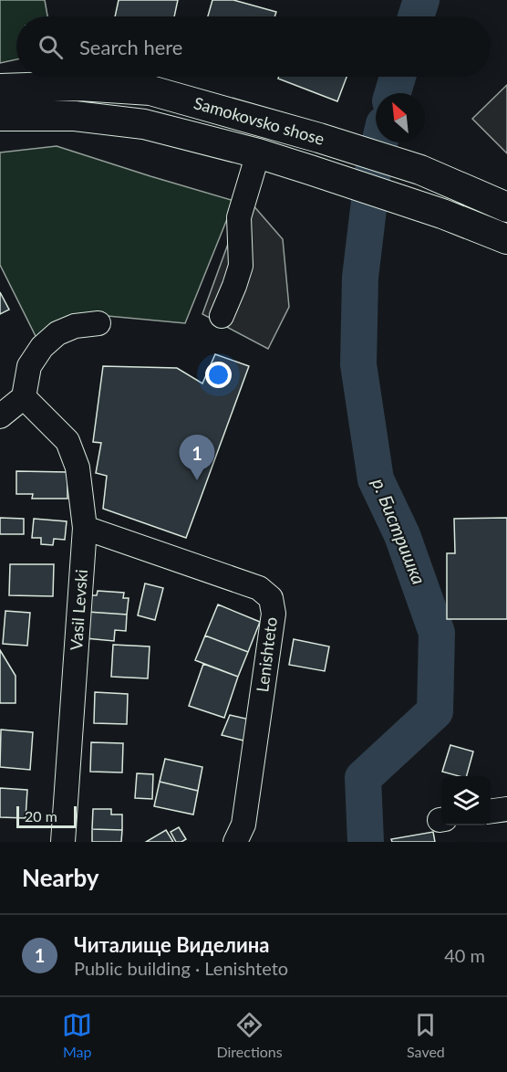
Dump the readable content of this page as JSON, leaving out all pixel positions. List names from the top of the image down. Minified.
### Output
{"streets":{"main road":["Samokovsko shose"],"street":["Vasil Levski","Lenishteto"]},"crossings":[["Vasil Levski","Lenishteto"]],"water":["р. Бистришка"],"scale_bar":"20 m","north":"top left","page":{"search":"Search here","pins":"1","scale":"20 m","heading":"Nearby","list":[{"mark":"1","name":"Читалище Виделина","note":"Public building · Lenishteto","value":"40 m"}],"nav":["Map","Directions","Saved"]}}
